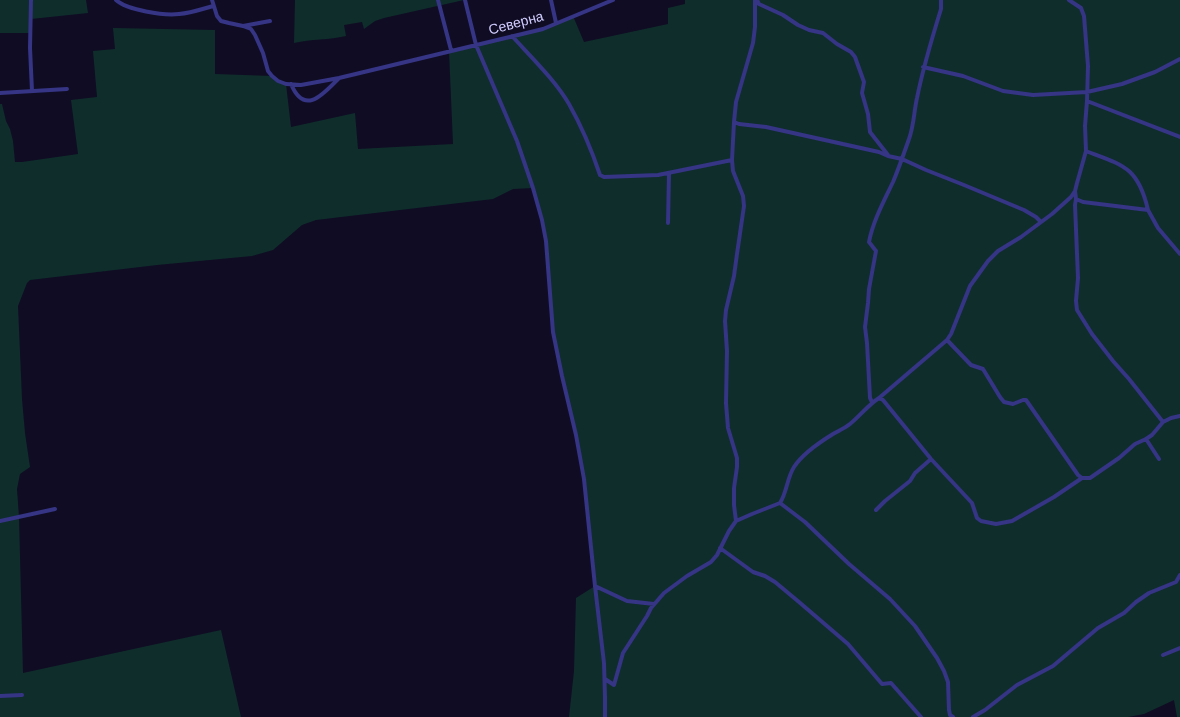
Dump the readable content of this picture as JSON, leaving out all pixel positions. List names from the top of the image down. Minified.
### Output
{"streets":{"street":["Северна"]}}
